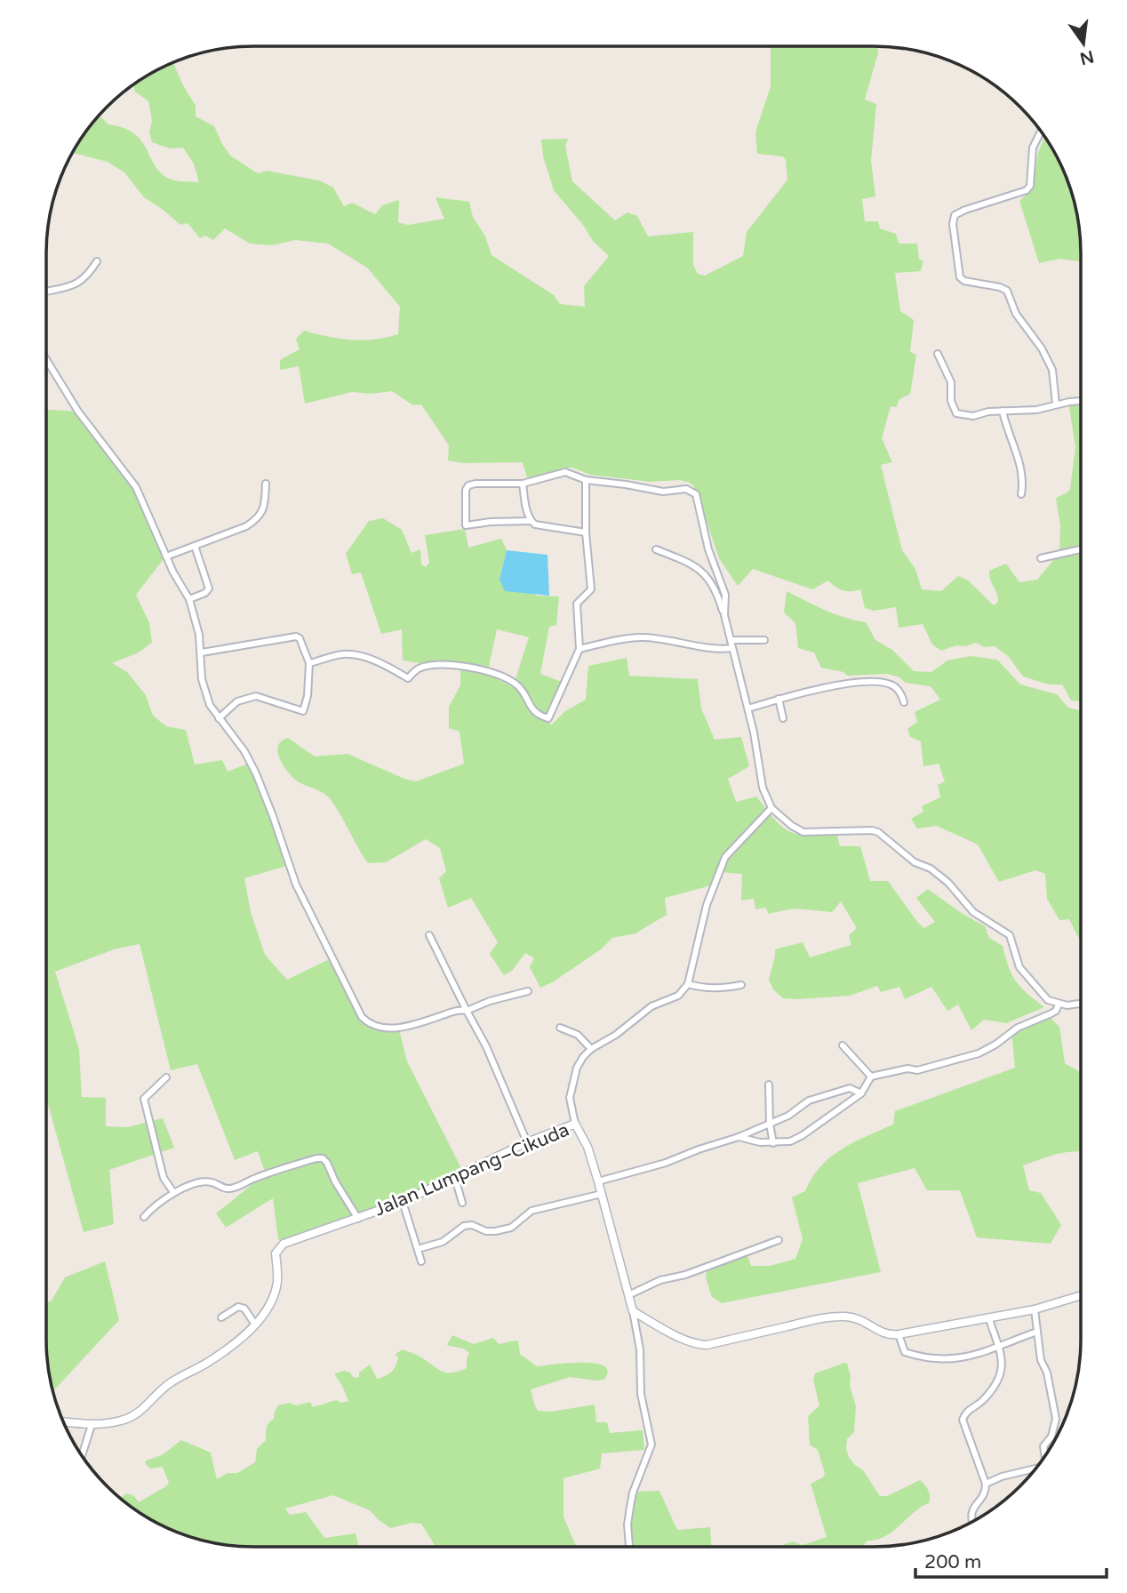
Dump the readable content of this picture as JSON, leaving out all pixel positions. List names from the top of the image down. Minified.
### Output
{"streets":{"street":["Jalan Lumpang–Cikuda"]},"scale_bar":"200 m","north":"bottom"}
